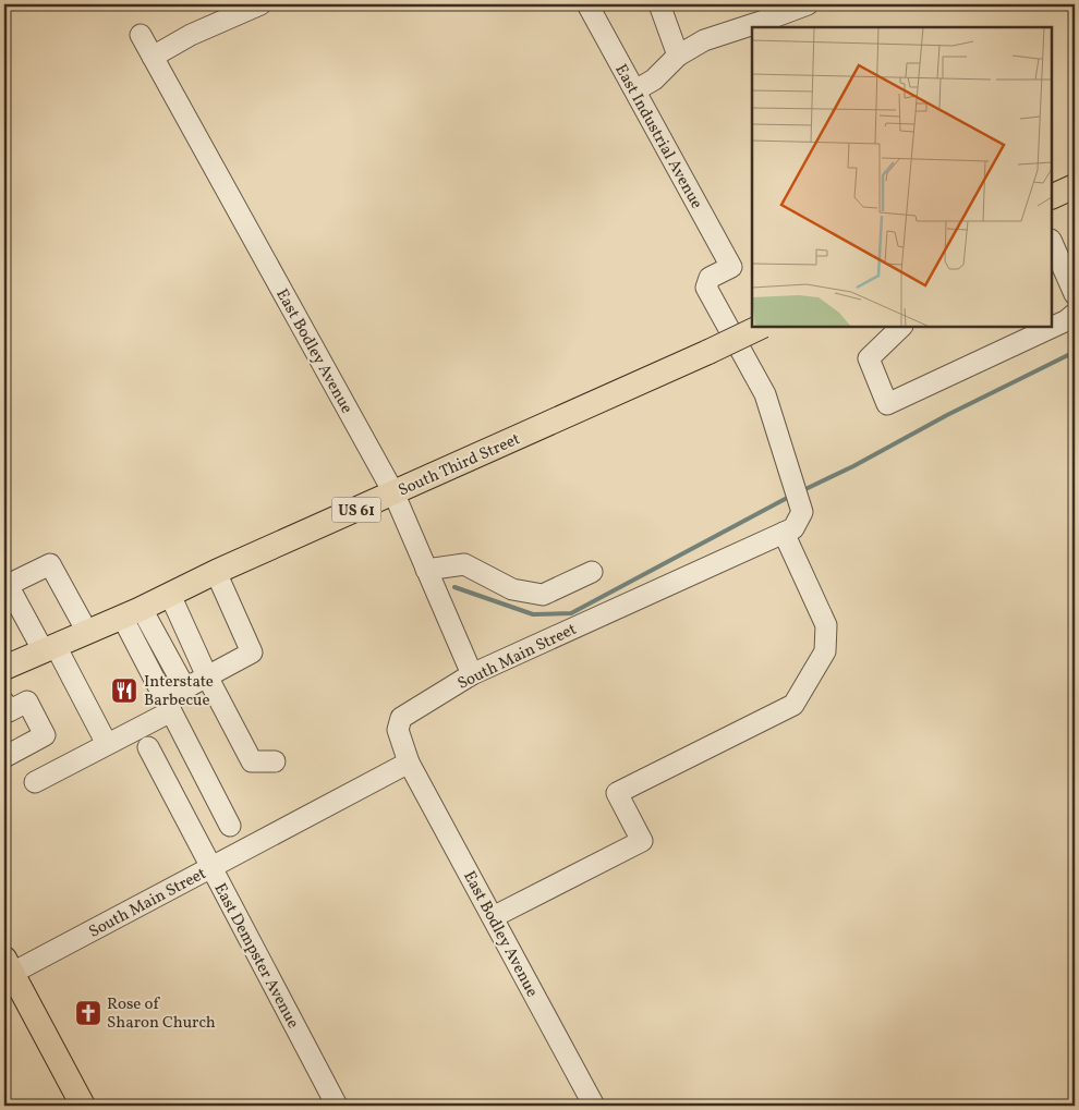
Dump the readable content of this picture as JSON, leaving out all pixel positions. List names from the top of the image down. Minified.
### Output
{"streets":{"main road":["South Third Street","US 61"],"street":["East Industrial Avenue","East Bodley Avenue","South Main Street","East Dempster Avenue"]},"crossings":[["East Industrial Avenue","South Main Street"],["East Bodley Avenue","South Third Street"],["East Bodley Avenue","South Main Street"],["South Main Street","East Dempster Avenue"]],"places":{"restaurant":["Interstate Barbecue"],"church":["Rose of Sharon Church"]}}
